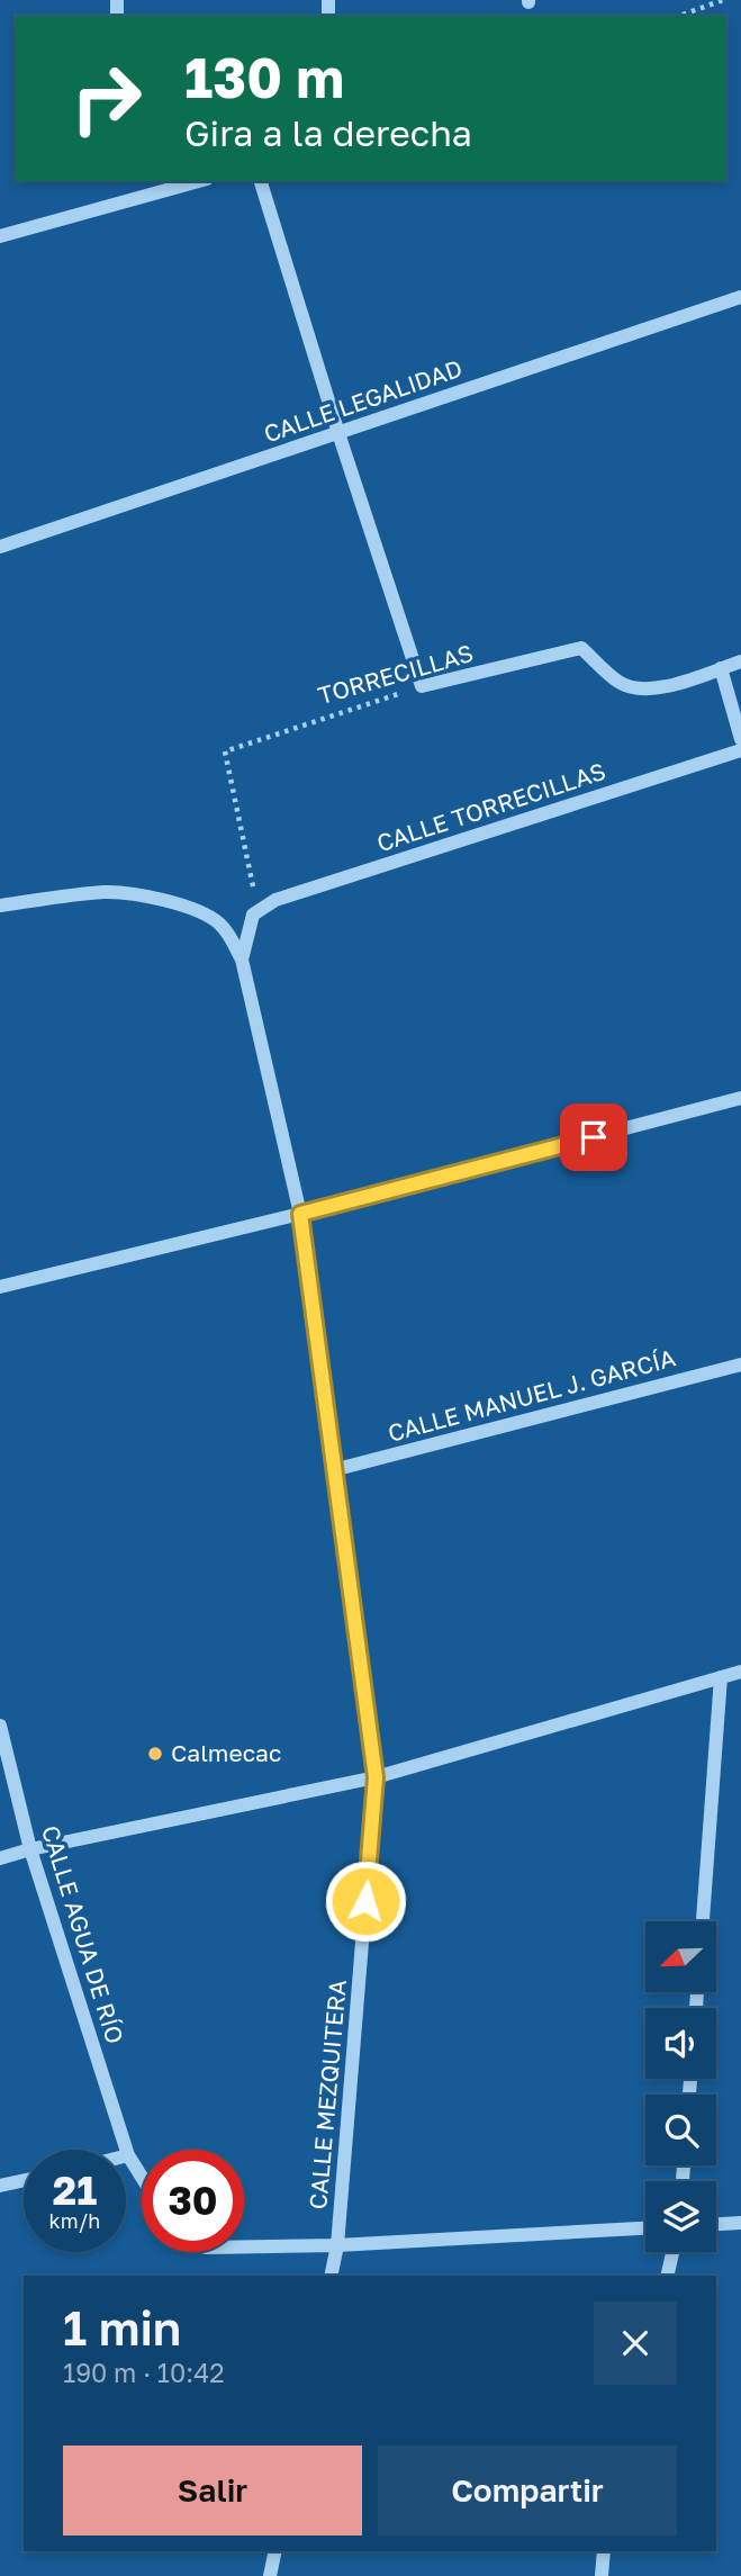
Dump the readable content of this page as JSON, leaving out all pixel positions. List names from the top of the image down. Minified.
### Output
{"streets":{"street":["CALLE LEGALIDAD","TORRECILLAS","CALLE TORRECILLAS","CALLE MANUEL J. GARCÍA","CALLE AGUA DE RÍO","CALLE MEZQUITERA"]},"crossings":[["TORRECILLAS","CALLE TORRECILLAS"],["TORRECILLAS","CALLE MEZQUITERA"],["CALLE TORRECILLAS","CALLE MEZQUITERA"],["CALLE MANUEL J. GARCÍA","CALLE MEZQUITERA"]],"places":["Calmecac"],"north":"bottom left","page":{"turn":["130 m","Gira a la derecha"],"speed":"21 km/h","limit":"30","heading":["1 min","190 m · 10:42"],"buttons":["Salir","Compartir"]}}
